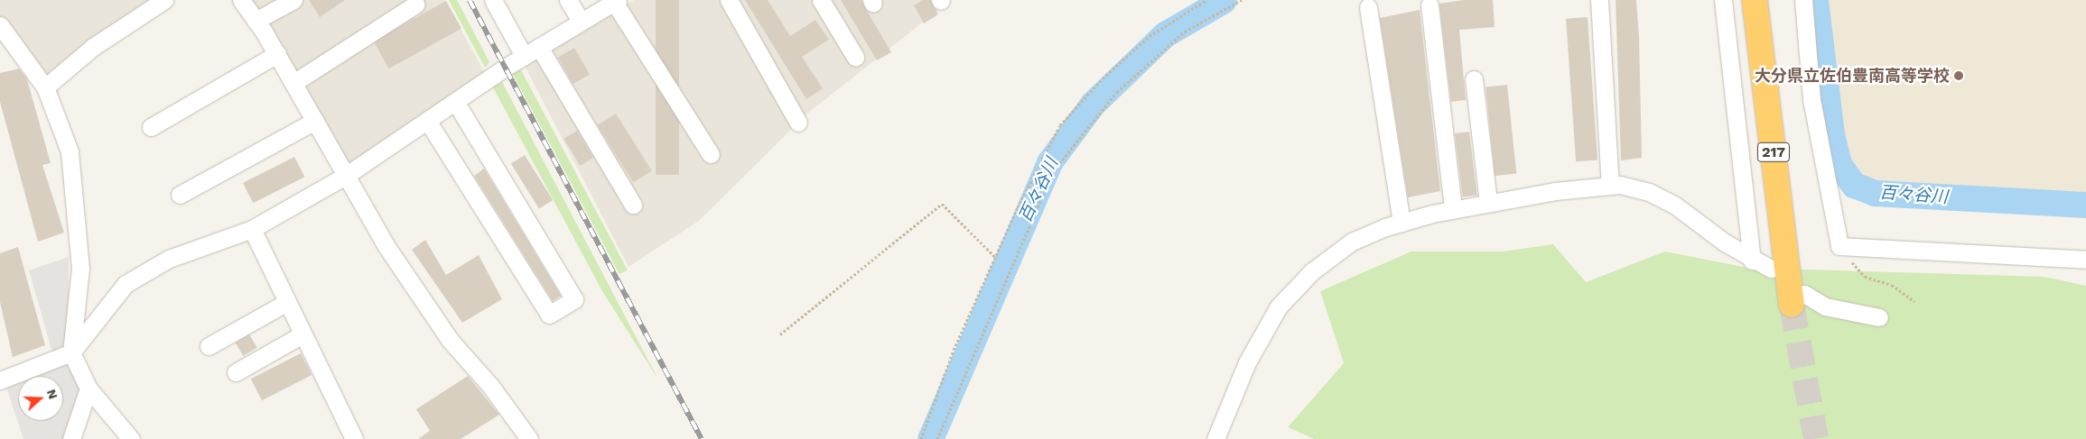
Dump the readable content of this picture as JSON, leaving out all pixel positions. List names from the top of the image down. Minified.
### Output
{"streets":{"highway":["217"]},"water":["百々谷川"],"places":["大分県立佐伯豊南高等学校"],"north":"right"}
